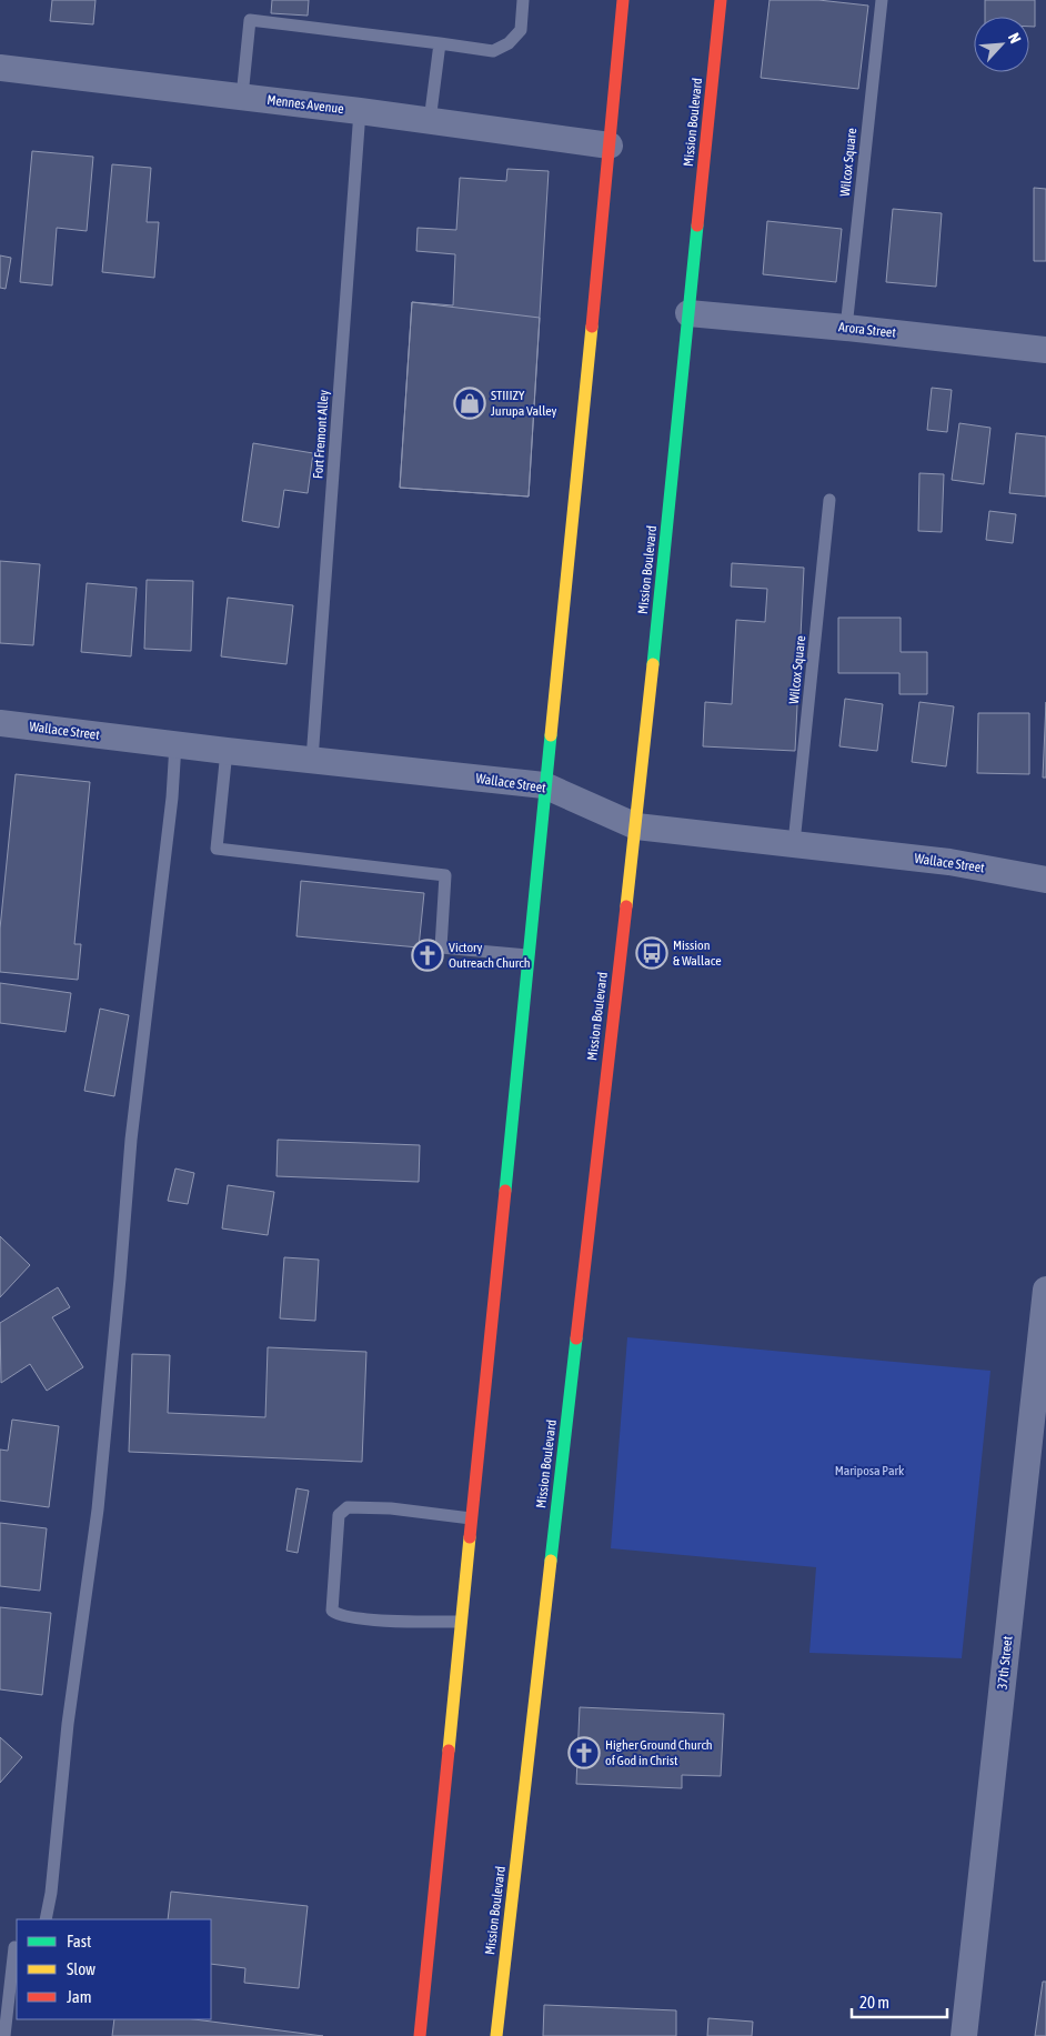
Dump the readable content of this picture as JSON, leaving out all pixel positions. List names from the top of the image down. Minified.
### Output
{"streets":{"main road":["Mission Boulevard"],"street":["Mennes Avenue","Arora Street","Wallace Street","37th Street"],"lane":["Wilcox Square","Fort Fremont Alley"]},"crossings":[["Mennes Avenue","Fort Fremont Alley"],["Mission Boulevard","Arora Street"],["Mission Boulevard","Wallace Street"],["Wilcox Square","Arora Street"],["Wilcox Square","Wallace Street"],["Fort Fremont Alley","Wallace Street"]],"parks":["Mariposa Park"],"places":{"shop":["STIIIZY Jurupa Valley"],"bus stop":["Mission & Wallace"],"church":["Victory Outreach Church","Higher Ground Church of God in Christ"]},"legend":["Fast","Slow","Jam"],"scale_bar":"20 m","north":"top right"}
